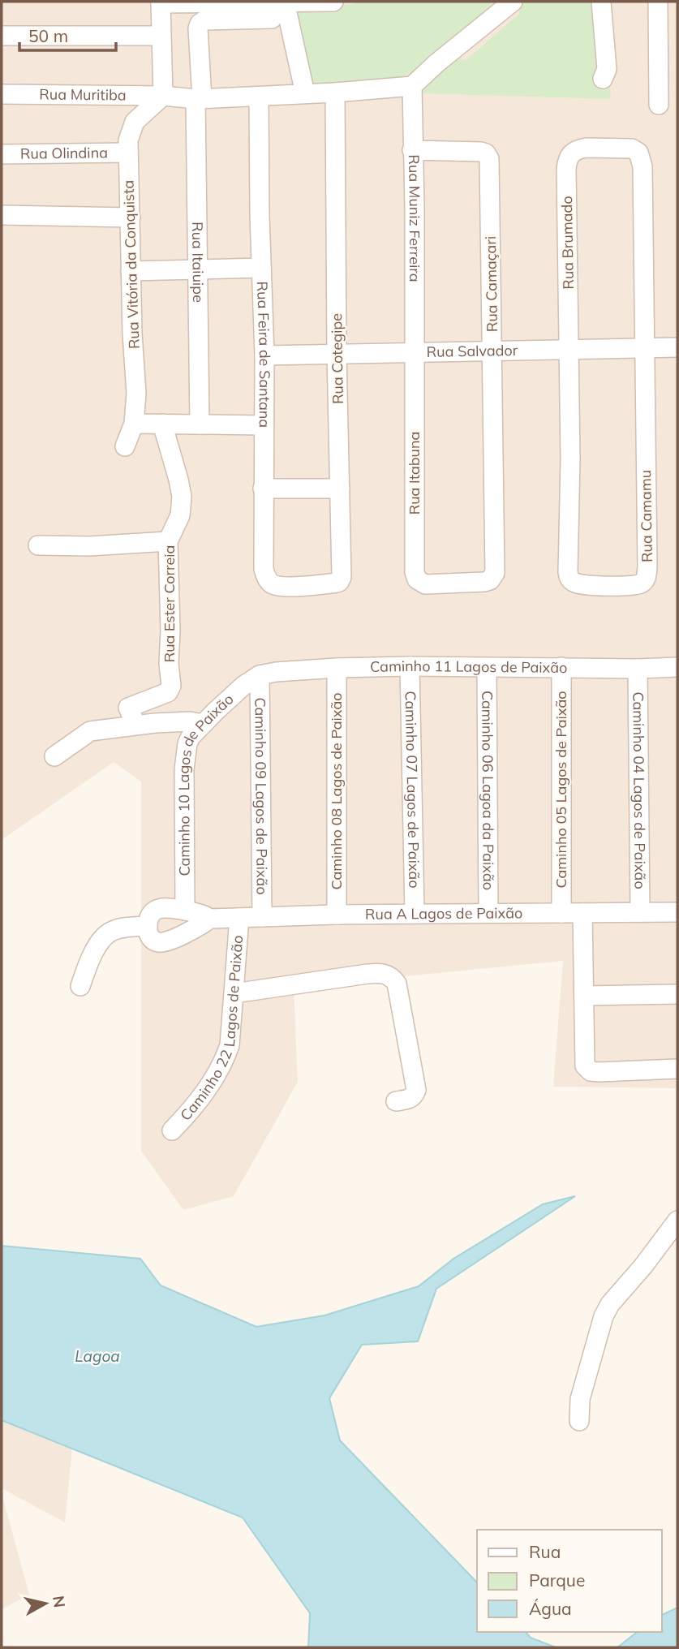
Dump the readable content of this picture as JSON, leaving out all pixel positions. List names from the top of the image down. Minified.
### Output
{"streets":{"street":["Rua Muritiba","Rua Olindina","Rua Muniz Ferreira","Rua Brumado","Rua Itaiuipe","Rua Vitória da Conquista","Rua Camaçari","Rua Salvador","Rua Feira de Santana","Rua Cotegipe","Rua Itabuna","Rua Camamu","Rua Ester Correia","Caminho 11 Lagos de Paixão","Caminho 10 Lagos de Paixão","Caminho 05 Lagos de Paixão","Caminho 07 Lagos de Paixão","Caminho 06 Lagoa da Paixão","Caminho 04 Lagos de Paixão","Caminho 08 Lagos de Paixão","Caminho 09 Lagos de Paixão","Rua A Lagos de Paixão","Caminho 22 Lagos de Paixão"]},"crossings":[["Rua Muritiba","Rua Vitória da Conquista"],["Rua Olindina","Rua Vitória da Conquista"],["Rua Muniz Ferreira","Rua Camaçari"],["Rua Muniz Ferreira","Rua Salvador"],["Rua Muniz Ferreira","Rua Itabuna"],["Rua Brumado","Rua Salvador"],["Rua Brumado","Rua Camamu"],["Rua Camaçari","Rua Salvador"],["Rua Camaçari","Rua Itabuna"],["Rua Salvador","Rua Feira de Santana"],["Rua Salvador","Rua Cotegipe"],["Rua Salvador","Rua Itabuna"],["Rua Salvador","Rua Camamu"],["Rua Feira de Santana","Rua Cotegipe"],["Caminho 11 Lagos de Paixão","Caminho 10 Lagos de Paixão"],["Caminho 11 Lagos de Paixão","Caminho 05 Lagos de Paixão"],["Caminho 11 Lagos de Paixão","Caminho 07 Lagos de Paixão"],["Caminho 11 Lagos de Paixão","Caminho 06 Lagoa da Paixão"],["Caminho 11 Lagos de Paixão","Caminho 04 Lagos de Paixão"],["Caminho 11 Lagos de Paixão","Caminho 08 Lagos de Paixão"],["Caminho 11 Lagos de Paixão","Caminho 09 Lagos de Paixão"],["Caminho 10 Lagos de Paixão","Caminho 09 Lagos de Paixão"],["Caminho 10 Lagos de Paixão","Rua A Lagos de Paixão"],["Caminho 05 Lagos de Paixão","Rua A Lagos de Paixão"],["Caminho 07 Lagos de Paixão","Rua A Lagos de Paixão"],["Caminho 06 Lagoa da Paixão","Rua A Lagos de Paixão"],["Caminho 04 Lagos de Paixão","Rua A Lagos de Paixão"],["Caminho 08 Lagos de Paixão","Rua A Lagos de Paixão"],["Caminho 09 Lagos de Paixão","Rua A Lagos de Paixão"],["Rua A Lagos de Paixão","Caminho 22 Lagos de Paixão"]],"water":["Lagoa"],"legend":["Rua","Parque","Água"],"scale_bar":"50 m","north":"right"}
